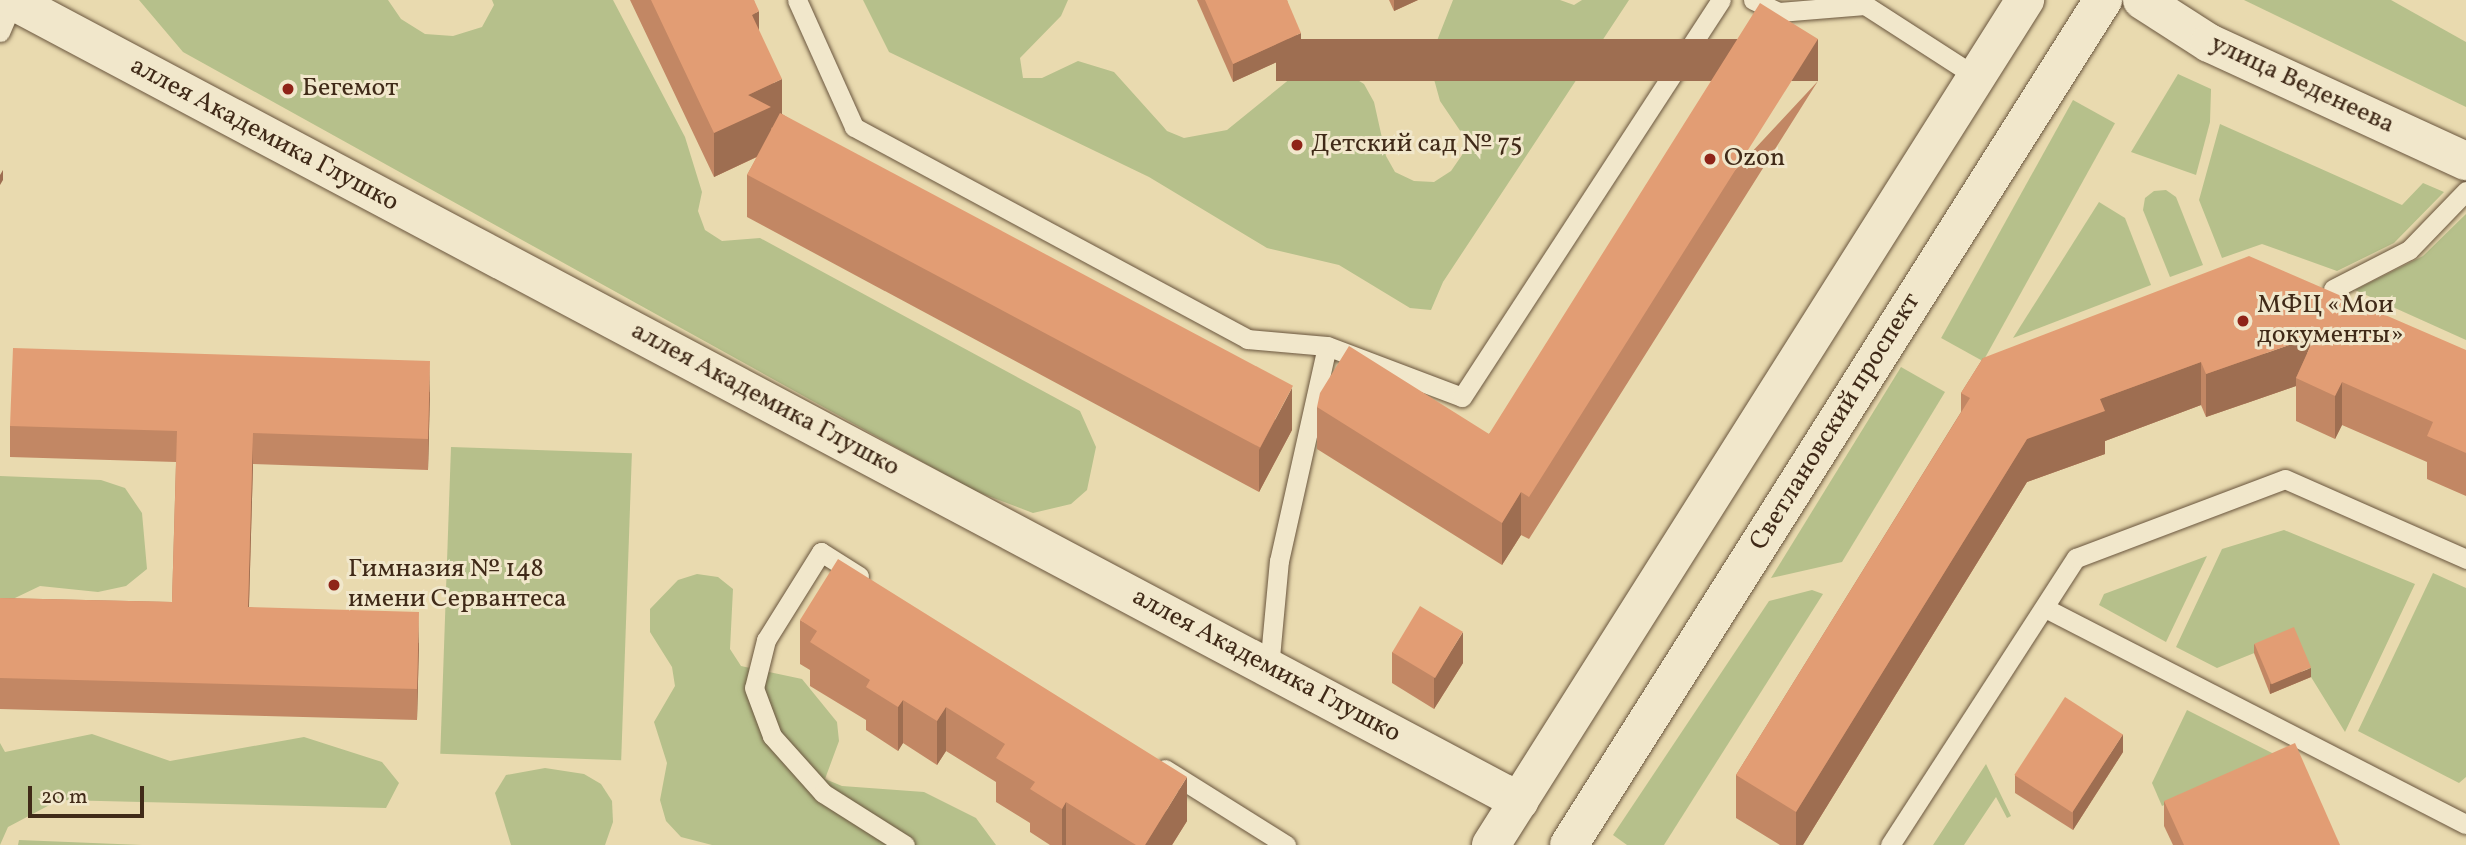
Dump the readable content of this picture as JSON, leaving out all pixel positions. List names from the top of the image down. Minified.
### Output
{"streets":{"street":["улица Веденеева","аллея Академика Глушко","Светлановский проспект"]},"places":["Бегемот","Детский сад № 75","Ozon","МФЦ «Мои документы»","Гимназия № 148 имени Сервантеса"],"scale_bar":"20 m"}
